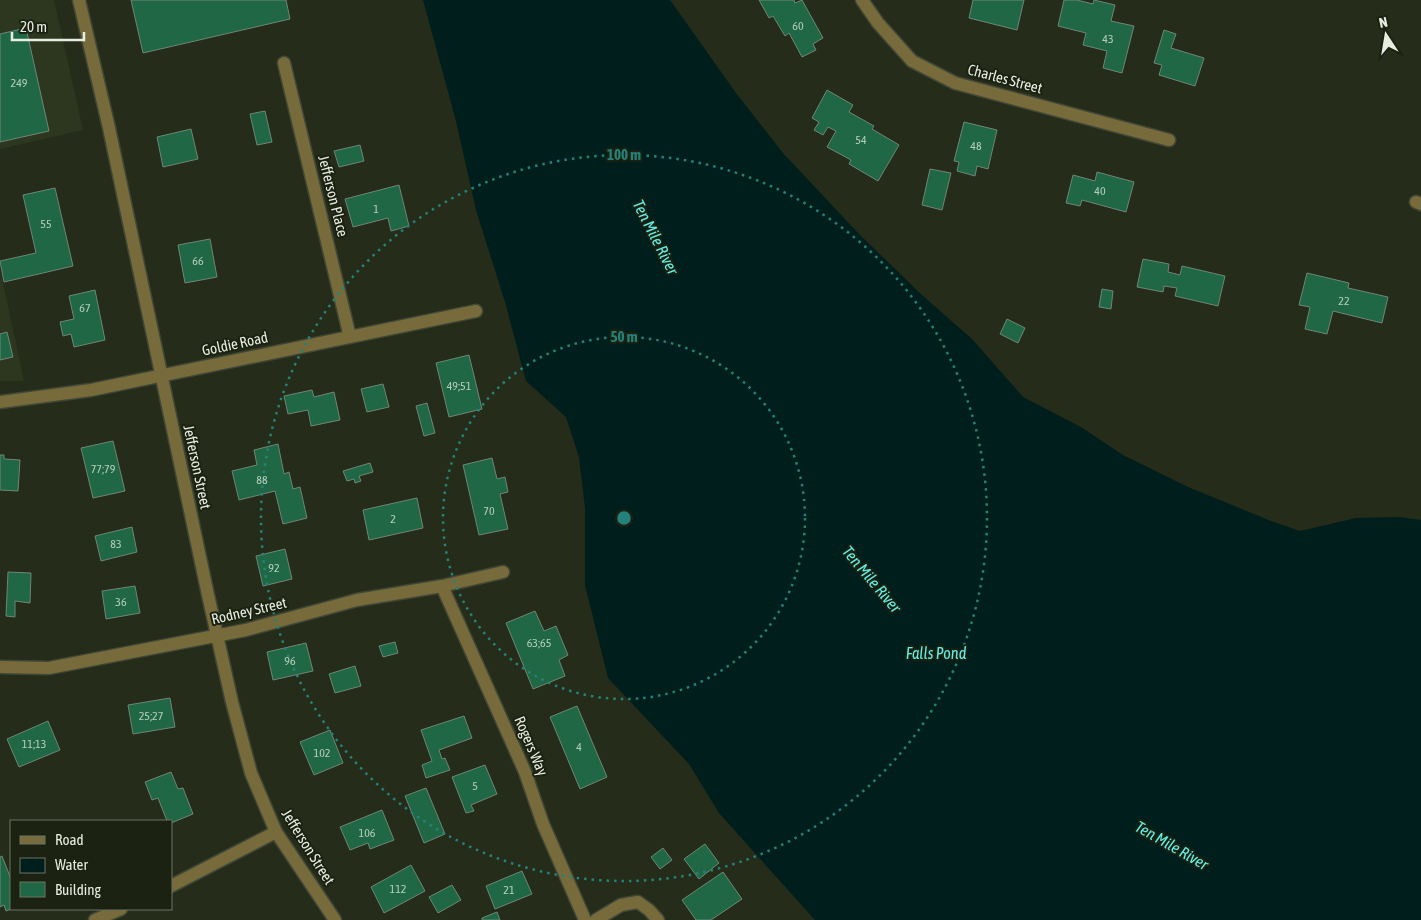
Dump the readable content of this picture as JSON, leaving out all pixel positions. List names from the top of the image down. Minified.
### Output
{"streets":{"street":["Charles Street","Jefferson Place","Goldie Road","Jefferson Street","Rodney Street","Rogers Way"]},"crossings":[["Jefferson Place","Goldie Road"],["Goldie Road","Jefferson Street"],["Jefferson Street","Rodney Street"],["Rodney Street","Rogers Way"]],"water":["Ten Mile River","Falls Pond"],"house_numbers":["60","43","249","54","48","40","1","55","66","22","67","49;51","77;79","88","70","2","83","92","36","63;65","96","25;27","11;13","4","102","5","106","112","21"],"legend":["Road","Water","Building"],"scale_bar":"20 m","north":"top","rings":["100 m","50 m"]}
